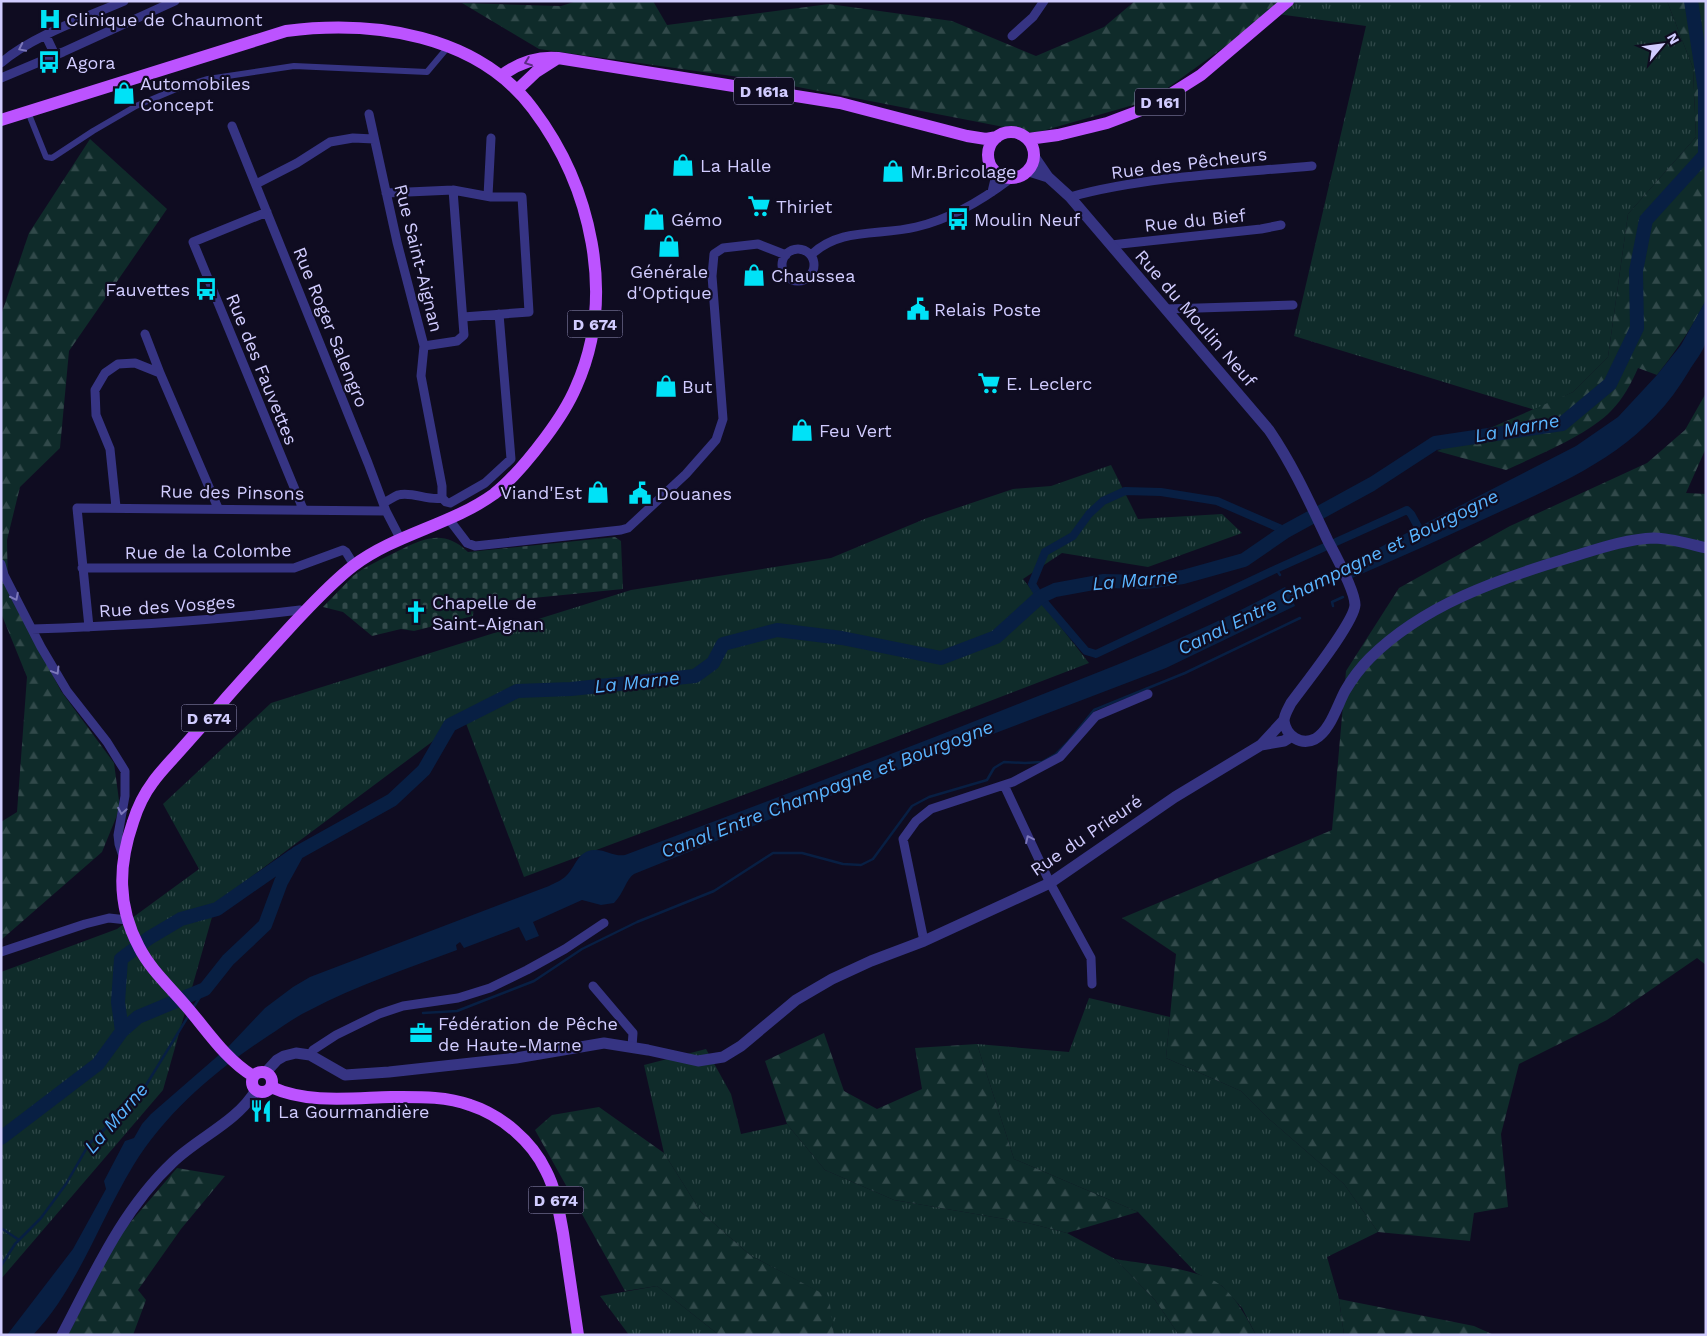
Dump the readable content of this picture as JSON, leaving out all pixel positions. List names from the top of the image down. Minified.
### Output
{"streets":{"main road":["D 161a","D 161","D 674"],"street":["Rue des Pêcheurs","Rue du Bief","Rue Saint-Aignan","Rue du Moulin Neuf","Rue Roger Salengro","Rue des Fauvettes","Rue des Pinsons","Rue de la Colombe","Rue des Vosges","Rue du Prieuré"]},"crossings":[["D 161a","D 161"],["D 161a","Rue du Moulin Neuf"],["D 161a","D 674"],["D 161","Rue du Moulin Neuf"],["Rue des Pêcheurs","Rue du Moulin Neuf"],["Rue du Bief","Rue du Moulin Neuf"],["Rue du Moulin Neuf","Rue du Prieuré"],["D 674","Rue Roger Salengro"],["D 674","Rue de la Colombe"],["D 674","Rue des Vosges"],["Rue Roger Salengro","Rue des Fauvettes"],["Rue Roger Salengro","Rue des Pinsons"],["Rue des Fauvettes","Rue des Pinsons"],["Rue des Pinsons","Rue de la Colombe"]],"water":["La Marne","Canal Entre Champagne et Bourgogne"],"places":{"hospital":["Clinique de Chaumont"],"bus stop":["Agora","Moulin Neuf","Fauvettes"],"shop":["Automobiles Concept","La Halle","Mr.Bricolage","Gémo","Générale d'Optique","Chaussea","But","Feu Vert","Viand'Est"],"supermarket":["Thiriet","E. Leclerc"],"public building":["Relais Poste","Douanes"],"church":["Chapelle de Saint-Aignan"],"office":["Fédération de Pêche de Haute-Marne"],"restaurant":["La Gourmandière"]},"north":"top right"}
